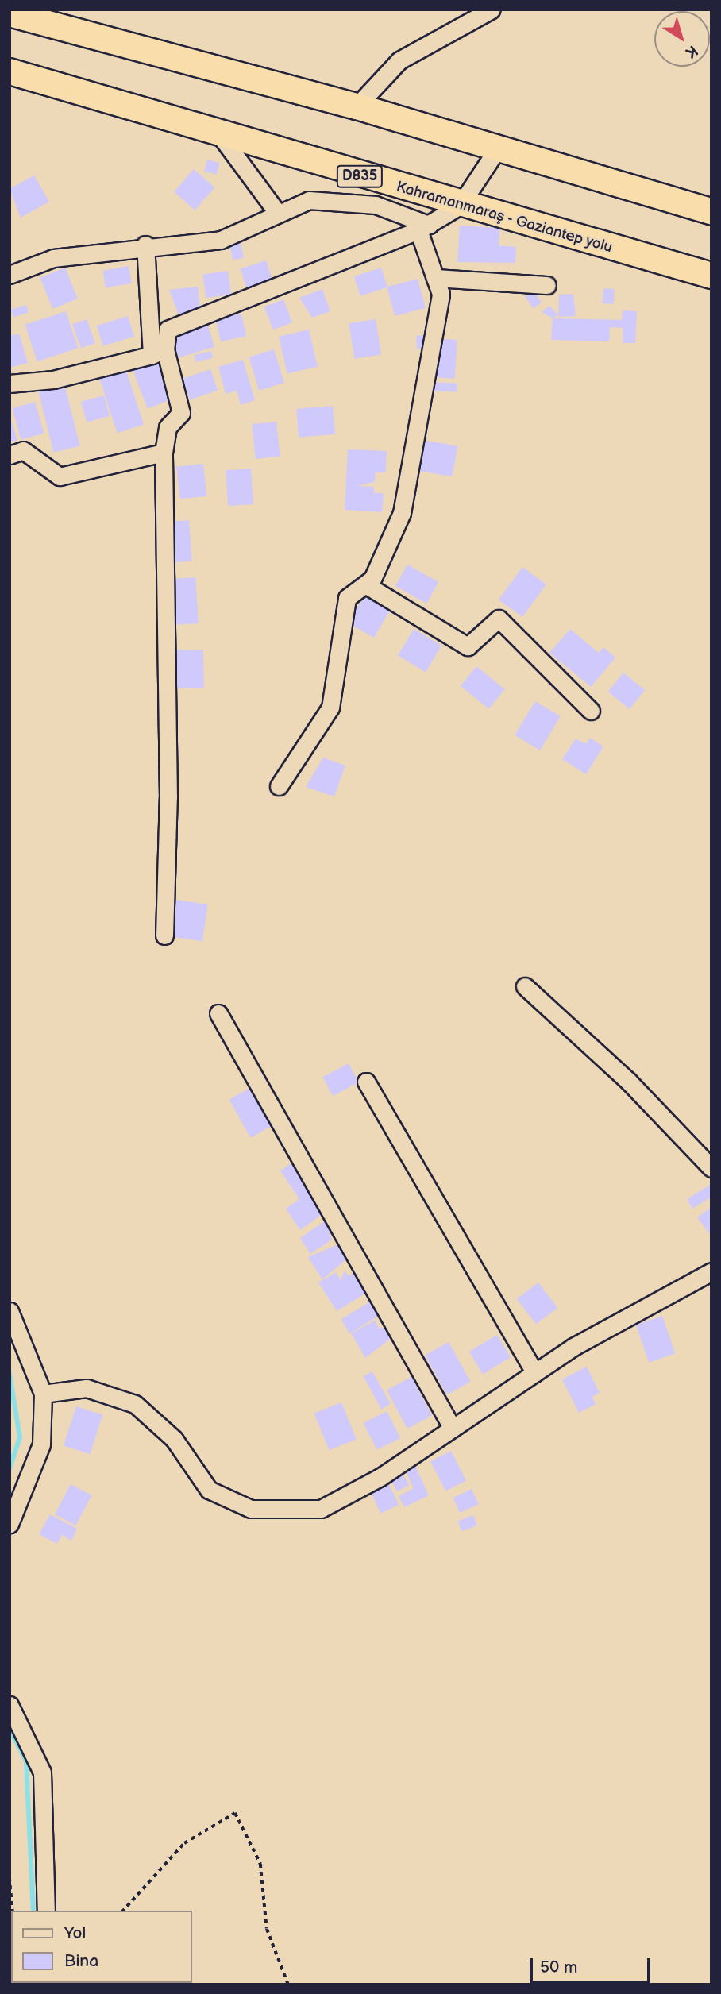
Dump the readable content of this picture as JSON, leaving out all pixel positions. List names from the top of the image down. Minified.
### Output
{"streets":{"highway":["D835","Kahramanmaraş - Gaziantep yolu"]},"legend":["Yol","Bina"],"scale_bar":"50 m","north":"bottom right"}
